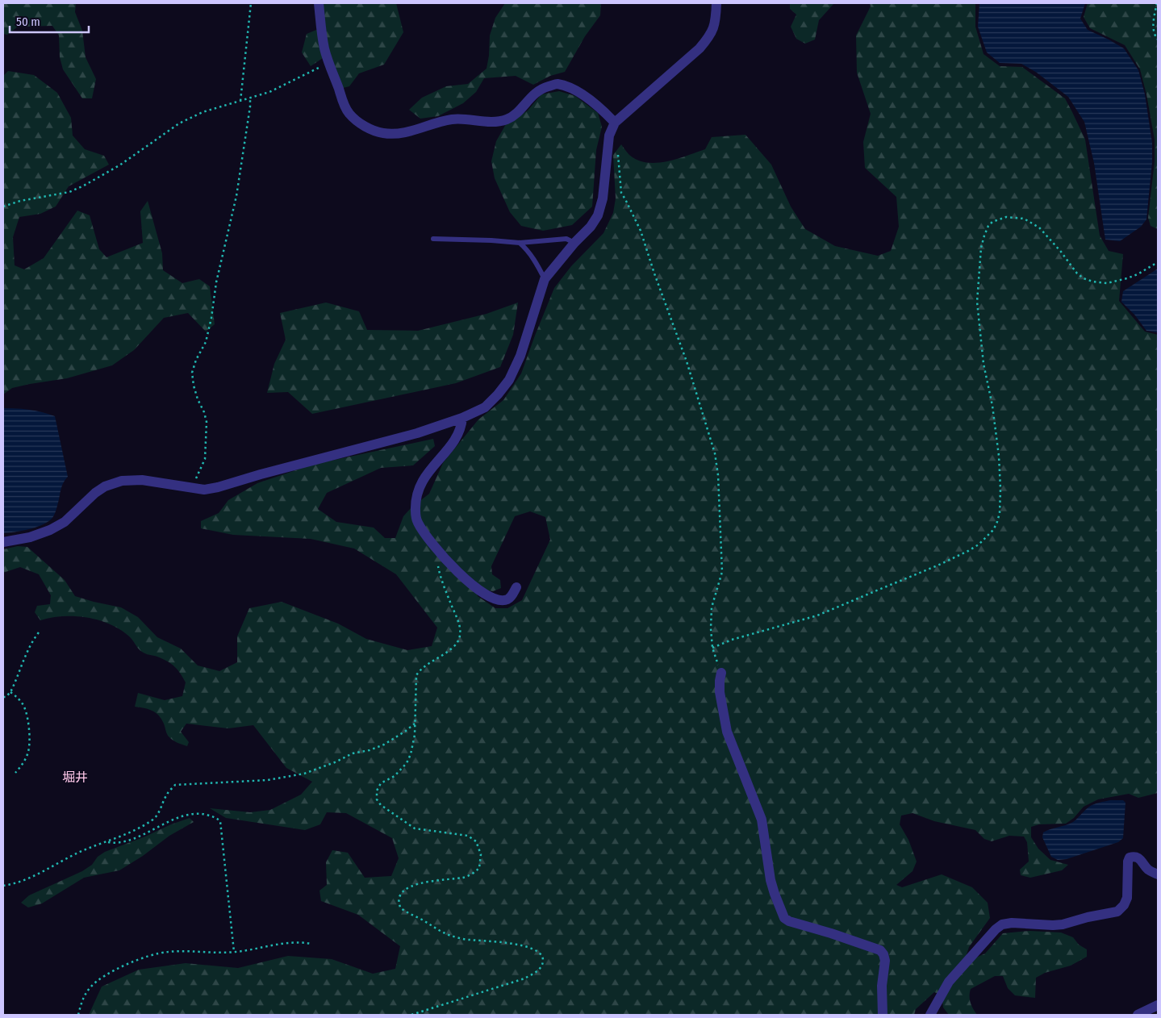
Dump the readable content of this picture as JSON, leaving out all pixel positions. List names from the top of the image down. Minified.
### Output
{"districts":["堀井"],"scale_bar":"50 m"}
